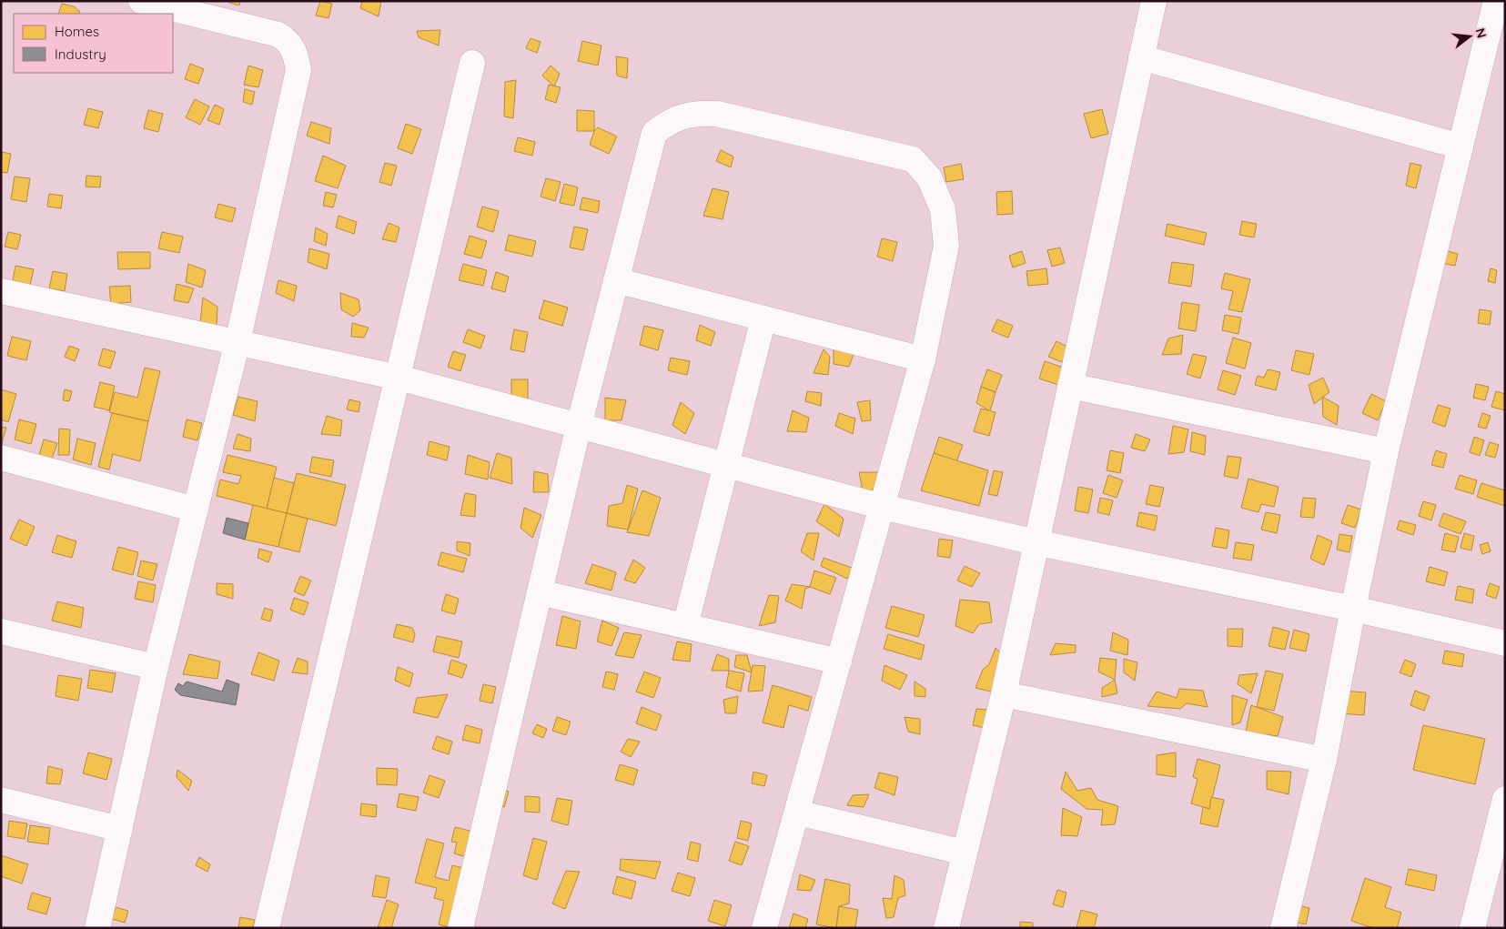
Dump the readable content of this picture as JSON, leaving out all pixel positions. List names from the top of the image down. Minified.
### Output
{"legend":["Homes","Industry"],"north":"right"}
